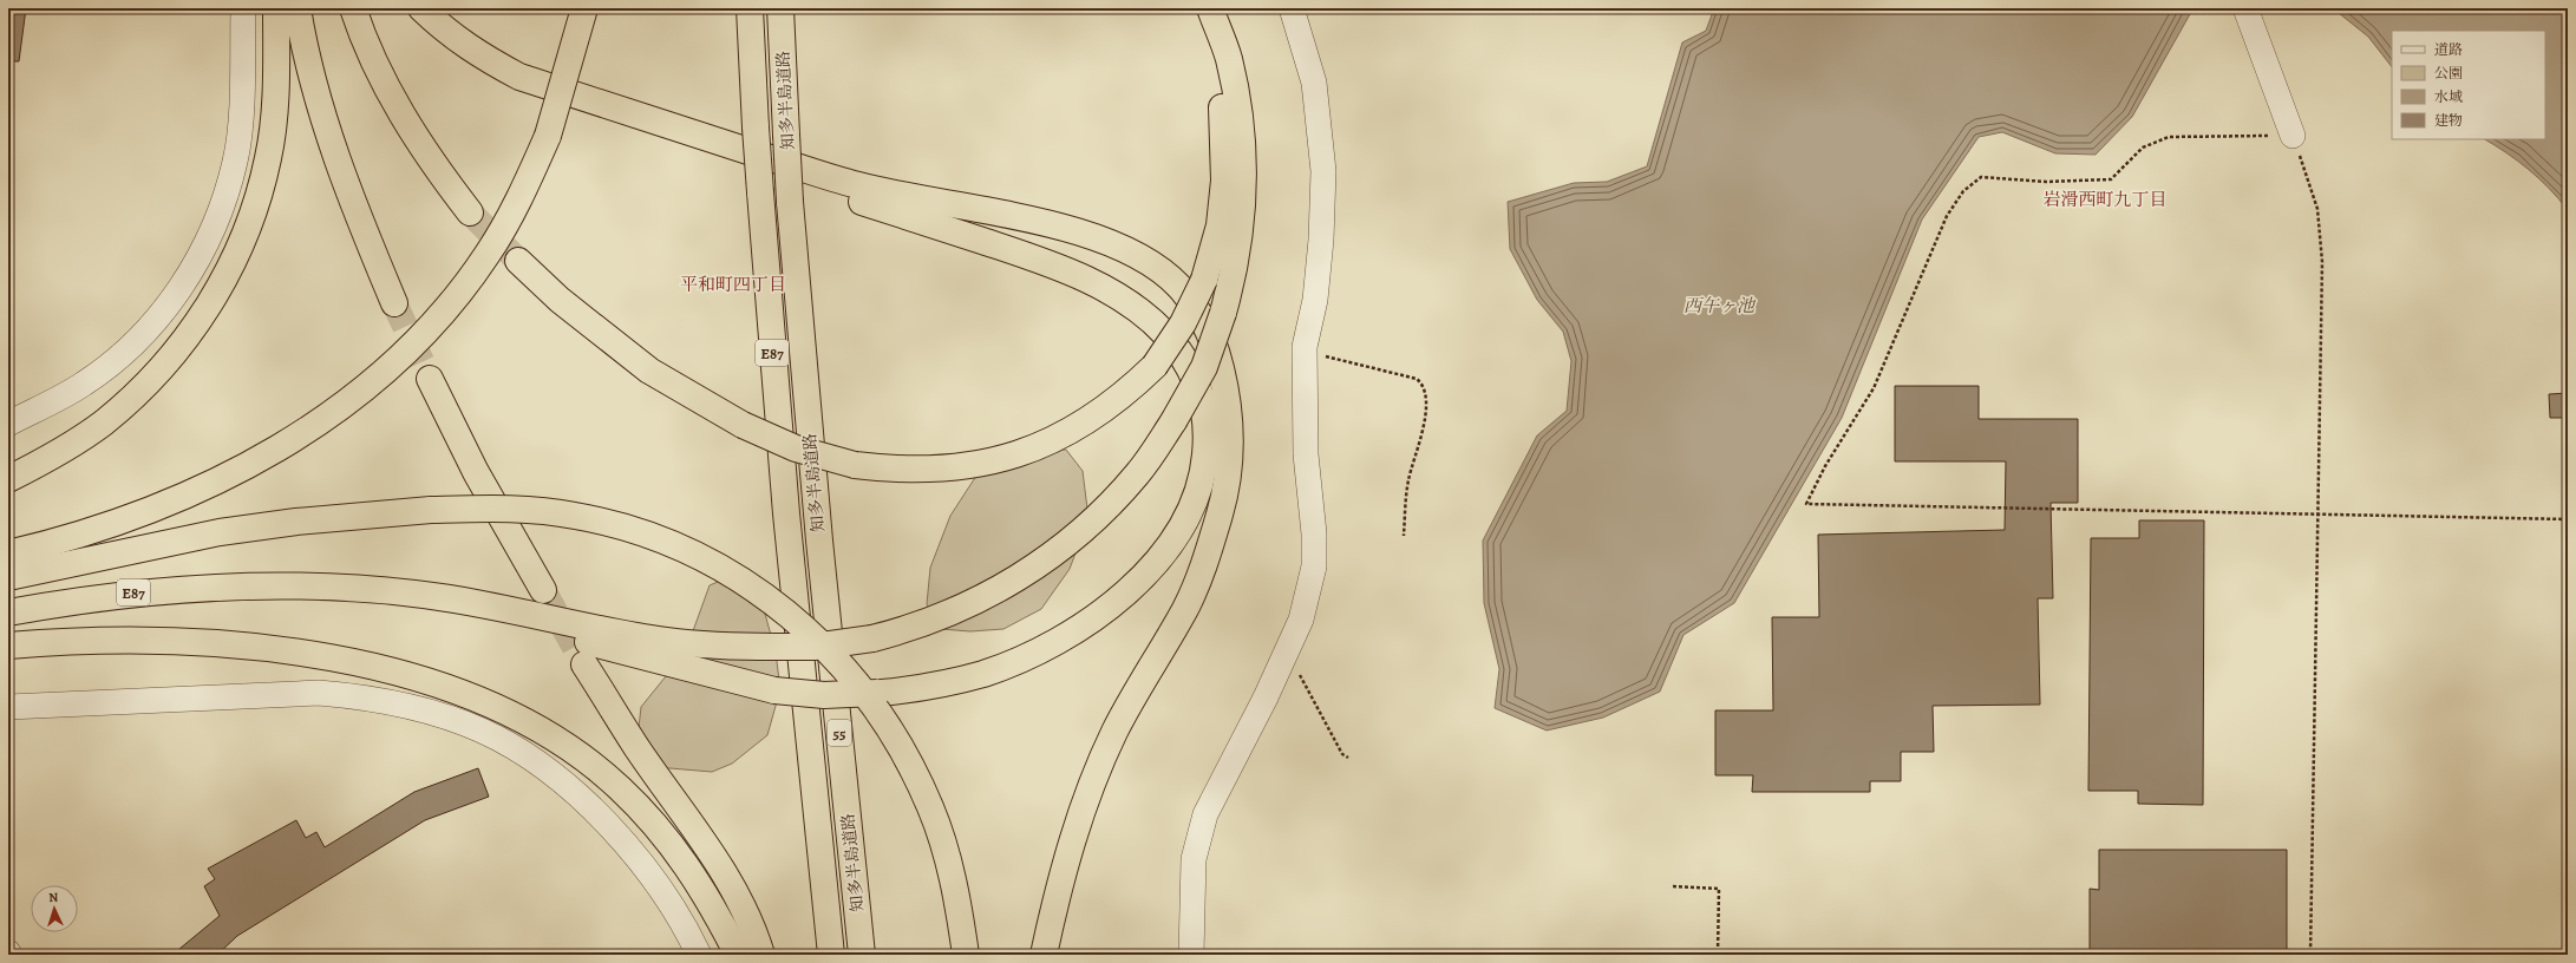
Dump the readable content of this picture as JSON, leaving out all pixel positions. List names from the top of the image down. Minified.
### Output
{"streets":{"highway":["知多半島道路","E87","55"]},"districts":["岩滑西町九丁目","平和町四丁目"],"water":["西午ヶ池"],"legend":["道路","公園","水域","建物"],"north":"top"}
